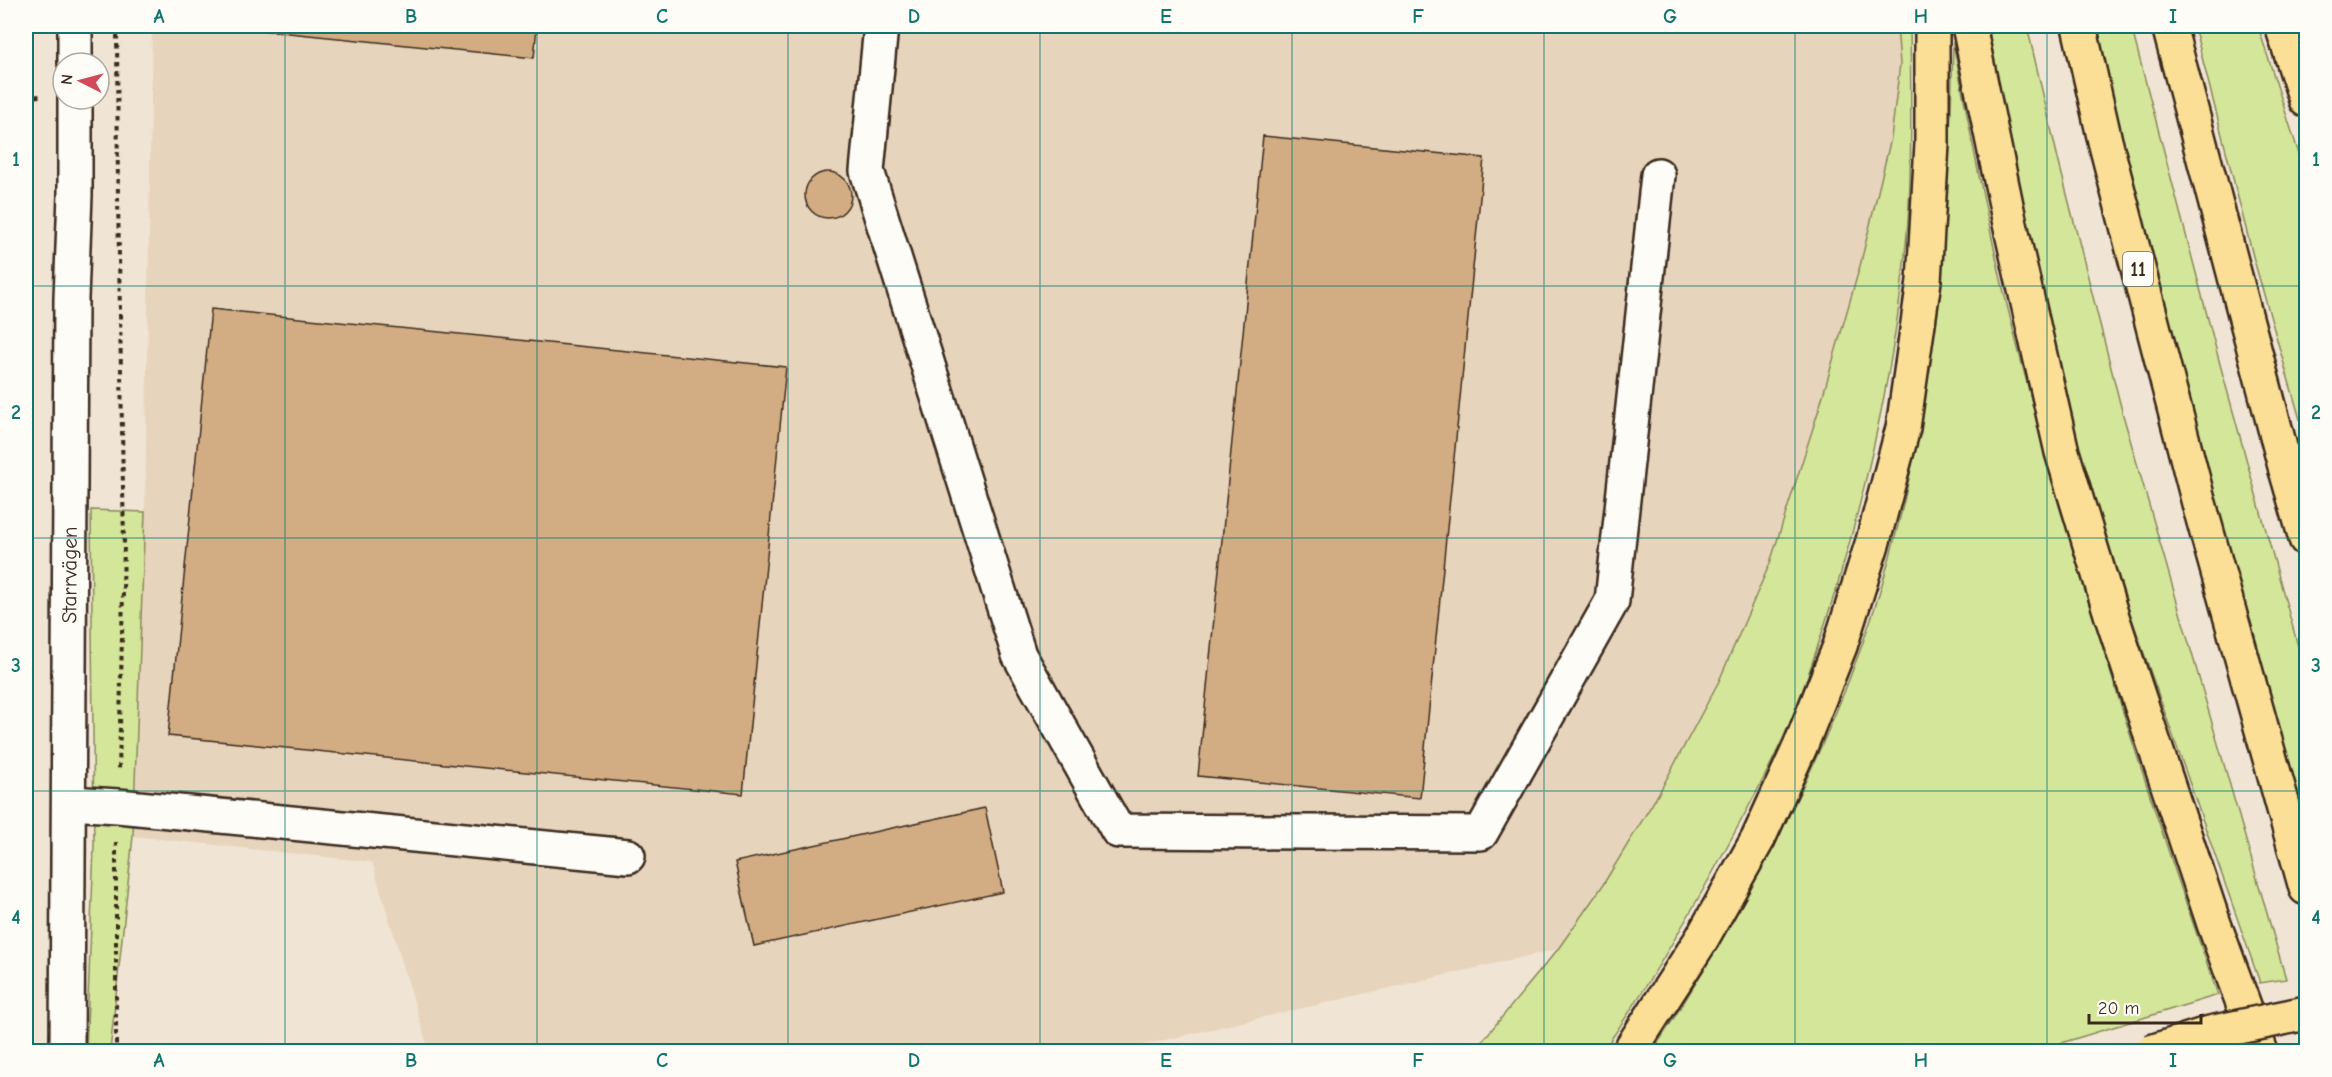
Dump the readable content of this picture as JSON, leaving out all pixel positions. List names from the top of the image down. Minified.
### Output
{"streets":{"main road":["11"],"street":["Starrvägen"]},"scale_bar":"20 m","north":"left","grid":{"columns":["A","B","C","D","E","F","G","H","I"],"rows":["1","2","3","4"]}}
